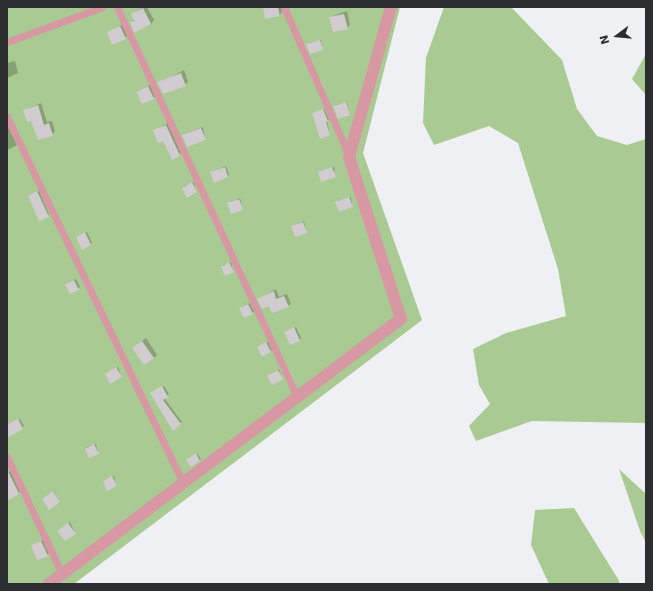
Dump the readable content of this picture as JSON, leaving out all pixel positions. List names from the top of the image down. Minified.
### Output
{"north":"left"}
